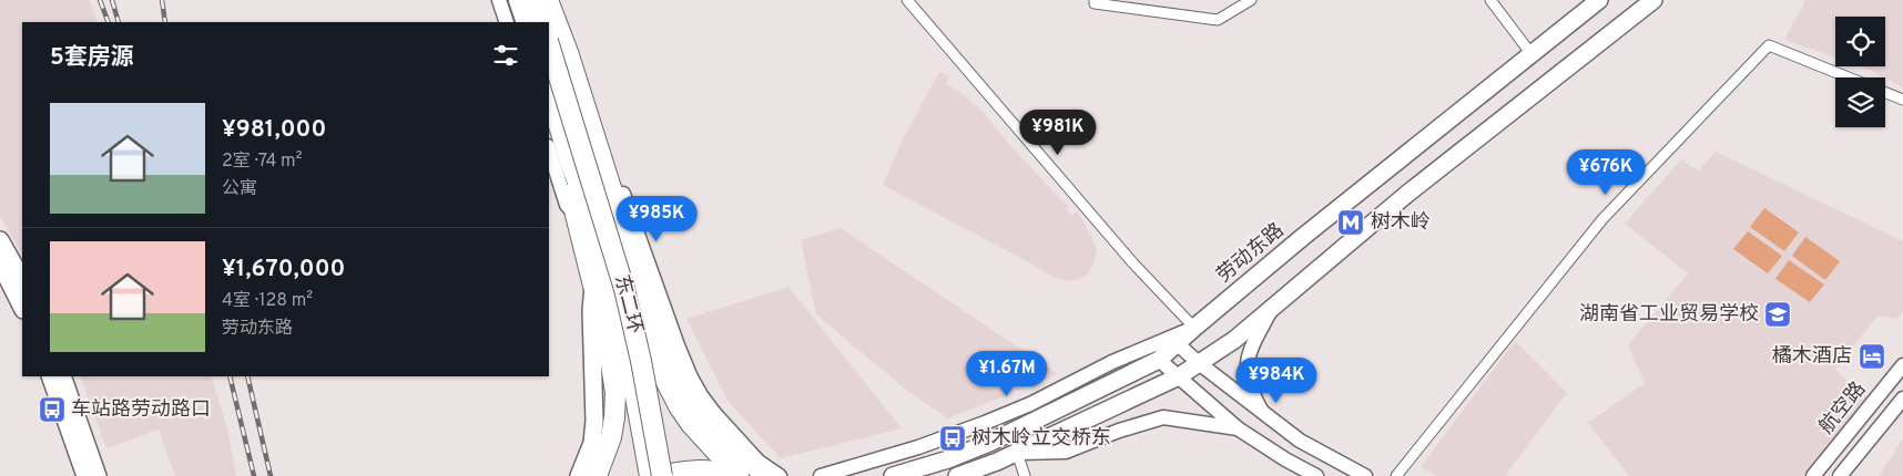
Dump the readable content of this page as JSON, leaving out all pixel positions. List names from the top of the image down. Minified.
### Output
{"streets":{"highway":["东二环"],"main road":["劳动东路"],"street":["航空路"]},"places":{"metro station":["树木岭"],"school or university":["湖南省工业贸易学校"],"hotel":["橘木酒店"],"bus stop":["车站路劳动路口","树木岭立交桥东"]},"page":{"heading":"5套房源","list":[{"name":"¥981,000","note":"2室 · 74 m² · 公寓"},{"name":"¥1,670,000","note":"4室 · 128 m² · 劳动东路"}],"price":["¥981K","¥676K","¥985K","¥1.67M","¥984K"]}}
